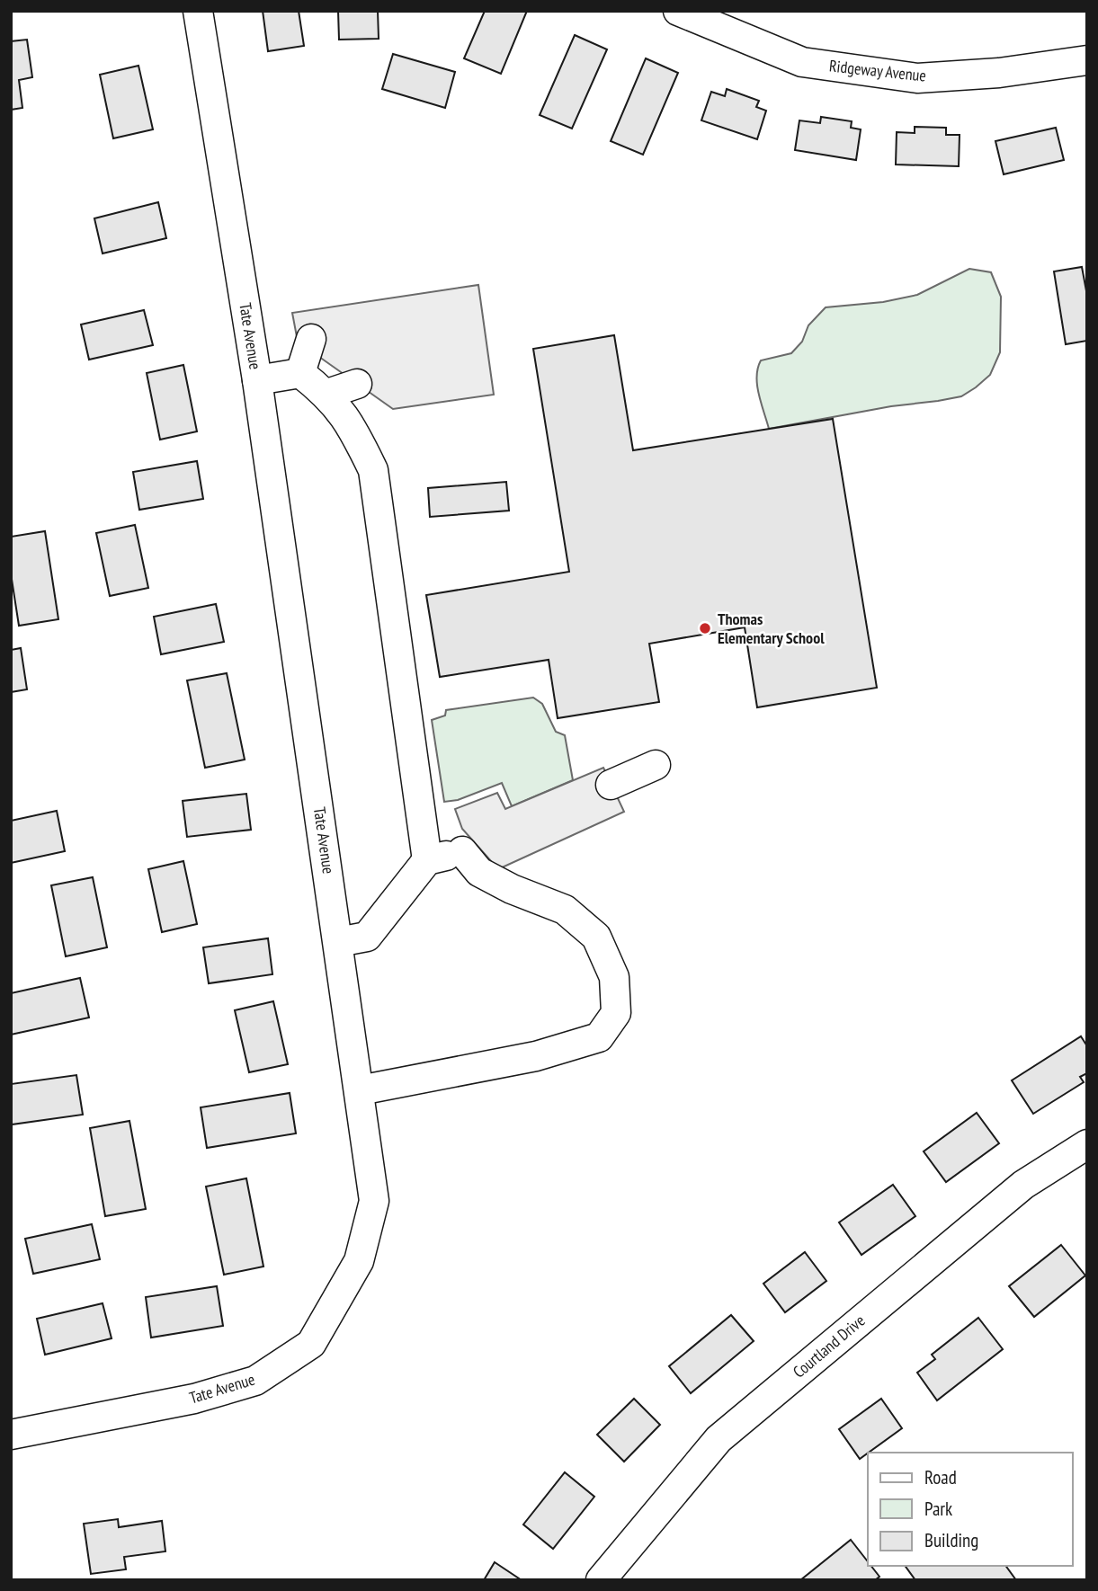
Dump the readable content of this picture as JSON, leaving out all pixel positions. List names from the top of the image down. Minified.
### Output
{"streets":{"street":["Ridgeway Avenue","Tate Avenue","Courtland Drive"]},"places":["Thomas Elementary School"],"legend":["Road","Park","Building"]}
